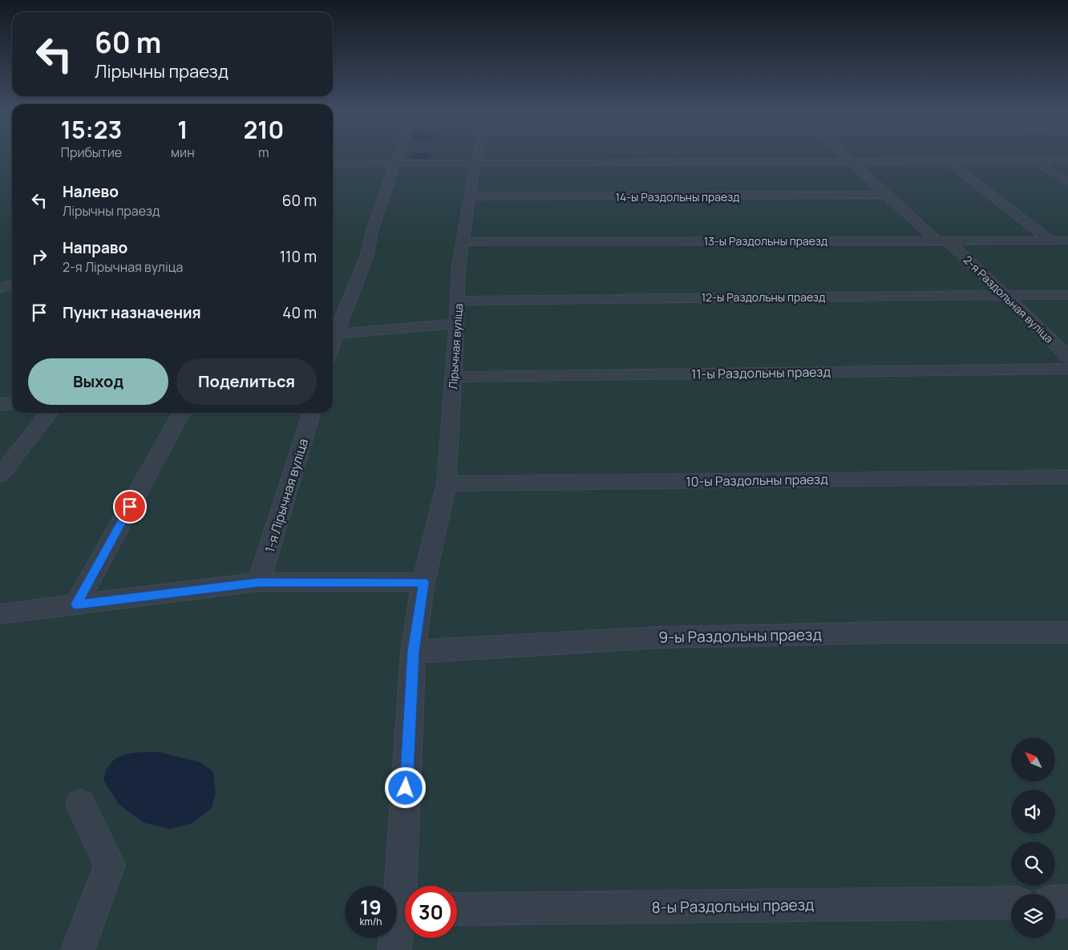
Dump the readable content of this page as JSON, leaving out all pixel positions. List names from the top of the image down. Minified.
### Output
{"streets":{"street":["14-ы Раздольны праезд","13-ы Раздольны праезд","12-ы Раздольны праезд","2-я Раздольная вуліца","Лірычная вуліца","11-ы Раздольны праезд","10-ы Раздольны праезд","1-я Лірычная вуліца","9-ы Раздольны праезд","8-ы Раздольны праезд"]},"crossings":[["14-ы Раздольны праезд","Лірычная вуліца"],["13-ы Раздольны праезд","2-я Раздольная вуліца"],["13-ы Раздольны праезд","Лірычная вуліца"],["12-ы Раздольны праезд","2-я Раздольная вуліца"],["12-ы Раздольны праезд","Лірычная вуліца"],["Лірычная вуліца","11-ы Раздольны праезд"],["Лірычная вуліца","10-ы Раздольны праезд"],["Лірычная вуліца","9-ы Раздольны праезд"]],"north":"top left","page":{"turn":["60 m","Лірычны праезд"],"eta":["15:23","Прибытие","1","мин","210","m"],"list":[{"name":"Налево","note":"Лірычны праезд","value":"60 m"},{"name":"Направо","note":"2-я Лірычная вуліца","value":"110 m"},{"name":"Пункт назначения","value":"40 m"}],"buttons":["Выход","Поделиться"],"speed":"19 km/h","limit":"30"}}
